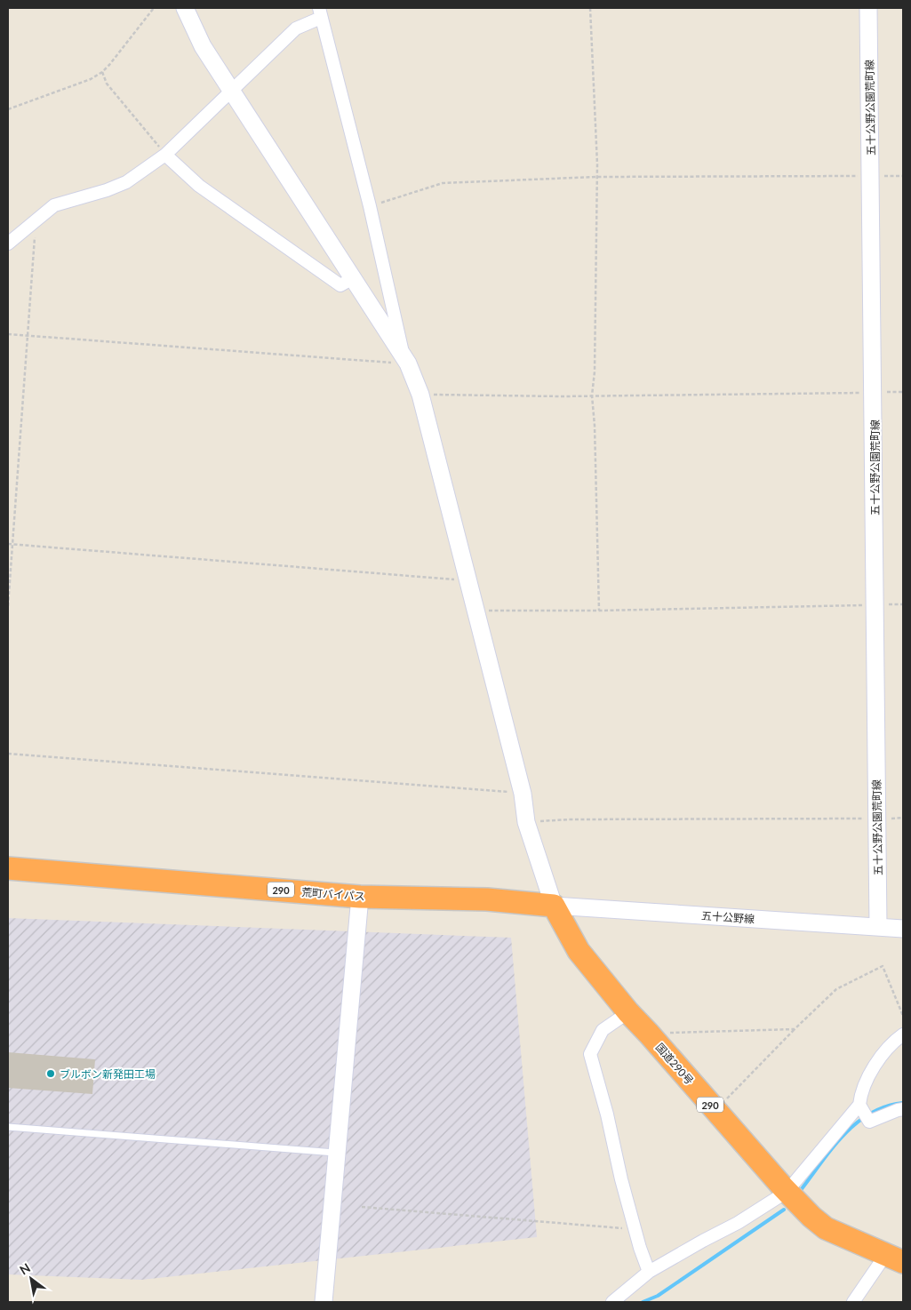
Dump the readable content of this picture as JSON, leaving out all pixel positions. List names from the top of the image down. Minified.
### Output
{"streets":{"highway":["290","荒町バイパス","国道290号"],"street":["五十公野公園荒町線","五十公野線"]},"crossings":[["五十公野公園荒町線","五十公野線"],["荒町バイパス","五十公野線"],["荒町バイパス","国道290号"],["五十公野線","国道290号"]],"places":["ブルボン新発田工場"],"north":"top left"}
